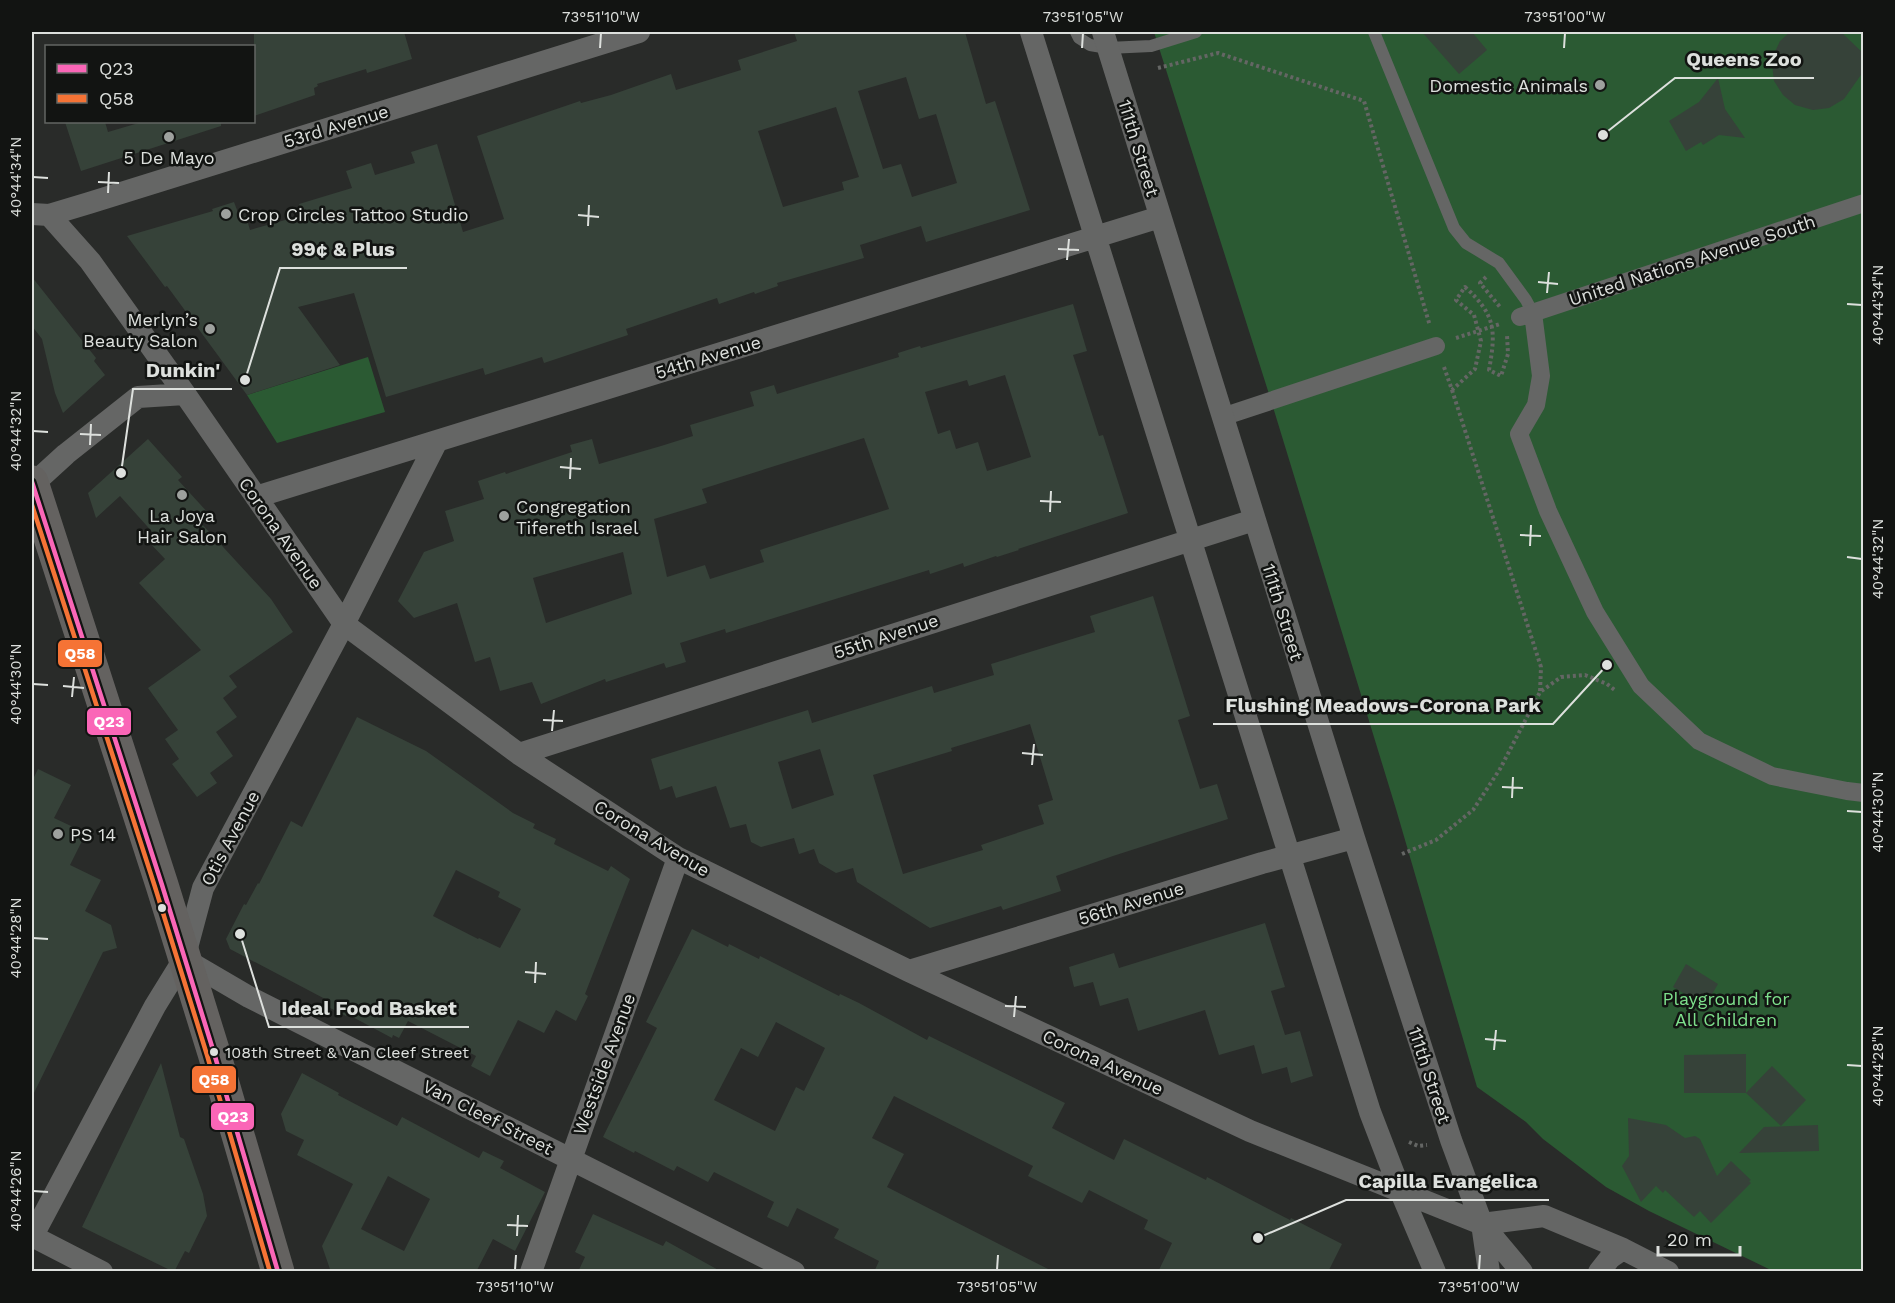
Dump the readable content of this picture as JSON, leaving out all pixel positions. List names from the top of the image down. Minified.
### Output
{"streets":{"street":["53rd Avenue","111th Street","United Nations Avenue South","54th Avenue","Corona Avenue","55th Avenue","Otis Avenue","56th Avenue","Westside Avenue","Van Cleef Street"]},"crossings":[["53rd Avenue","Corona Avenue"],["111th Street","54th Avenue"],["111th Street","Corona Avenue"],["111th Street","55th Avenue"],["111th Street","56th Avenue"],["54th Avenue","Corona Avenue"],["54th Avenue","Otis Avenue"],["Corona Avenue","55th Avenue"],["Corona Avenue","Otis Avenue"],["Corona Avenue","56th Avenue"],["Corona Avenue","Westside Avenue"],["Otis Avenue","Van Cleef Street"],["Westside Avenue","Van Cleef Street"]],"parks":["Playground for All Children"],"places":["Domestic Animals","Queens Zoo","5 De Mayo","Crop Circles Tattoo Studio","Merlyn’s Beauty Salon","99¢ & Plus","Dunkin'","La Joya Hair Salon","Congregation Tifereth Israel","Flushing Meadows-Corona Park","PS 14","Ideal Food Basket","108th Street & Van Cleef Street","Capilla Evangelica"],"lines":["transit line Q23","transit line Q58"],"legend":["Q23","Q58"],"scale_bar":"20 m","coordinates":["73°51'10\"W","73°51'05\"W","73°51'00\"W","40°44'34\"N","40°44'32\"N","40°44'30\"N","40°44'28\"N","40°44'26\"N"]}
